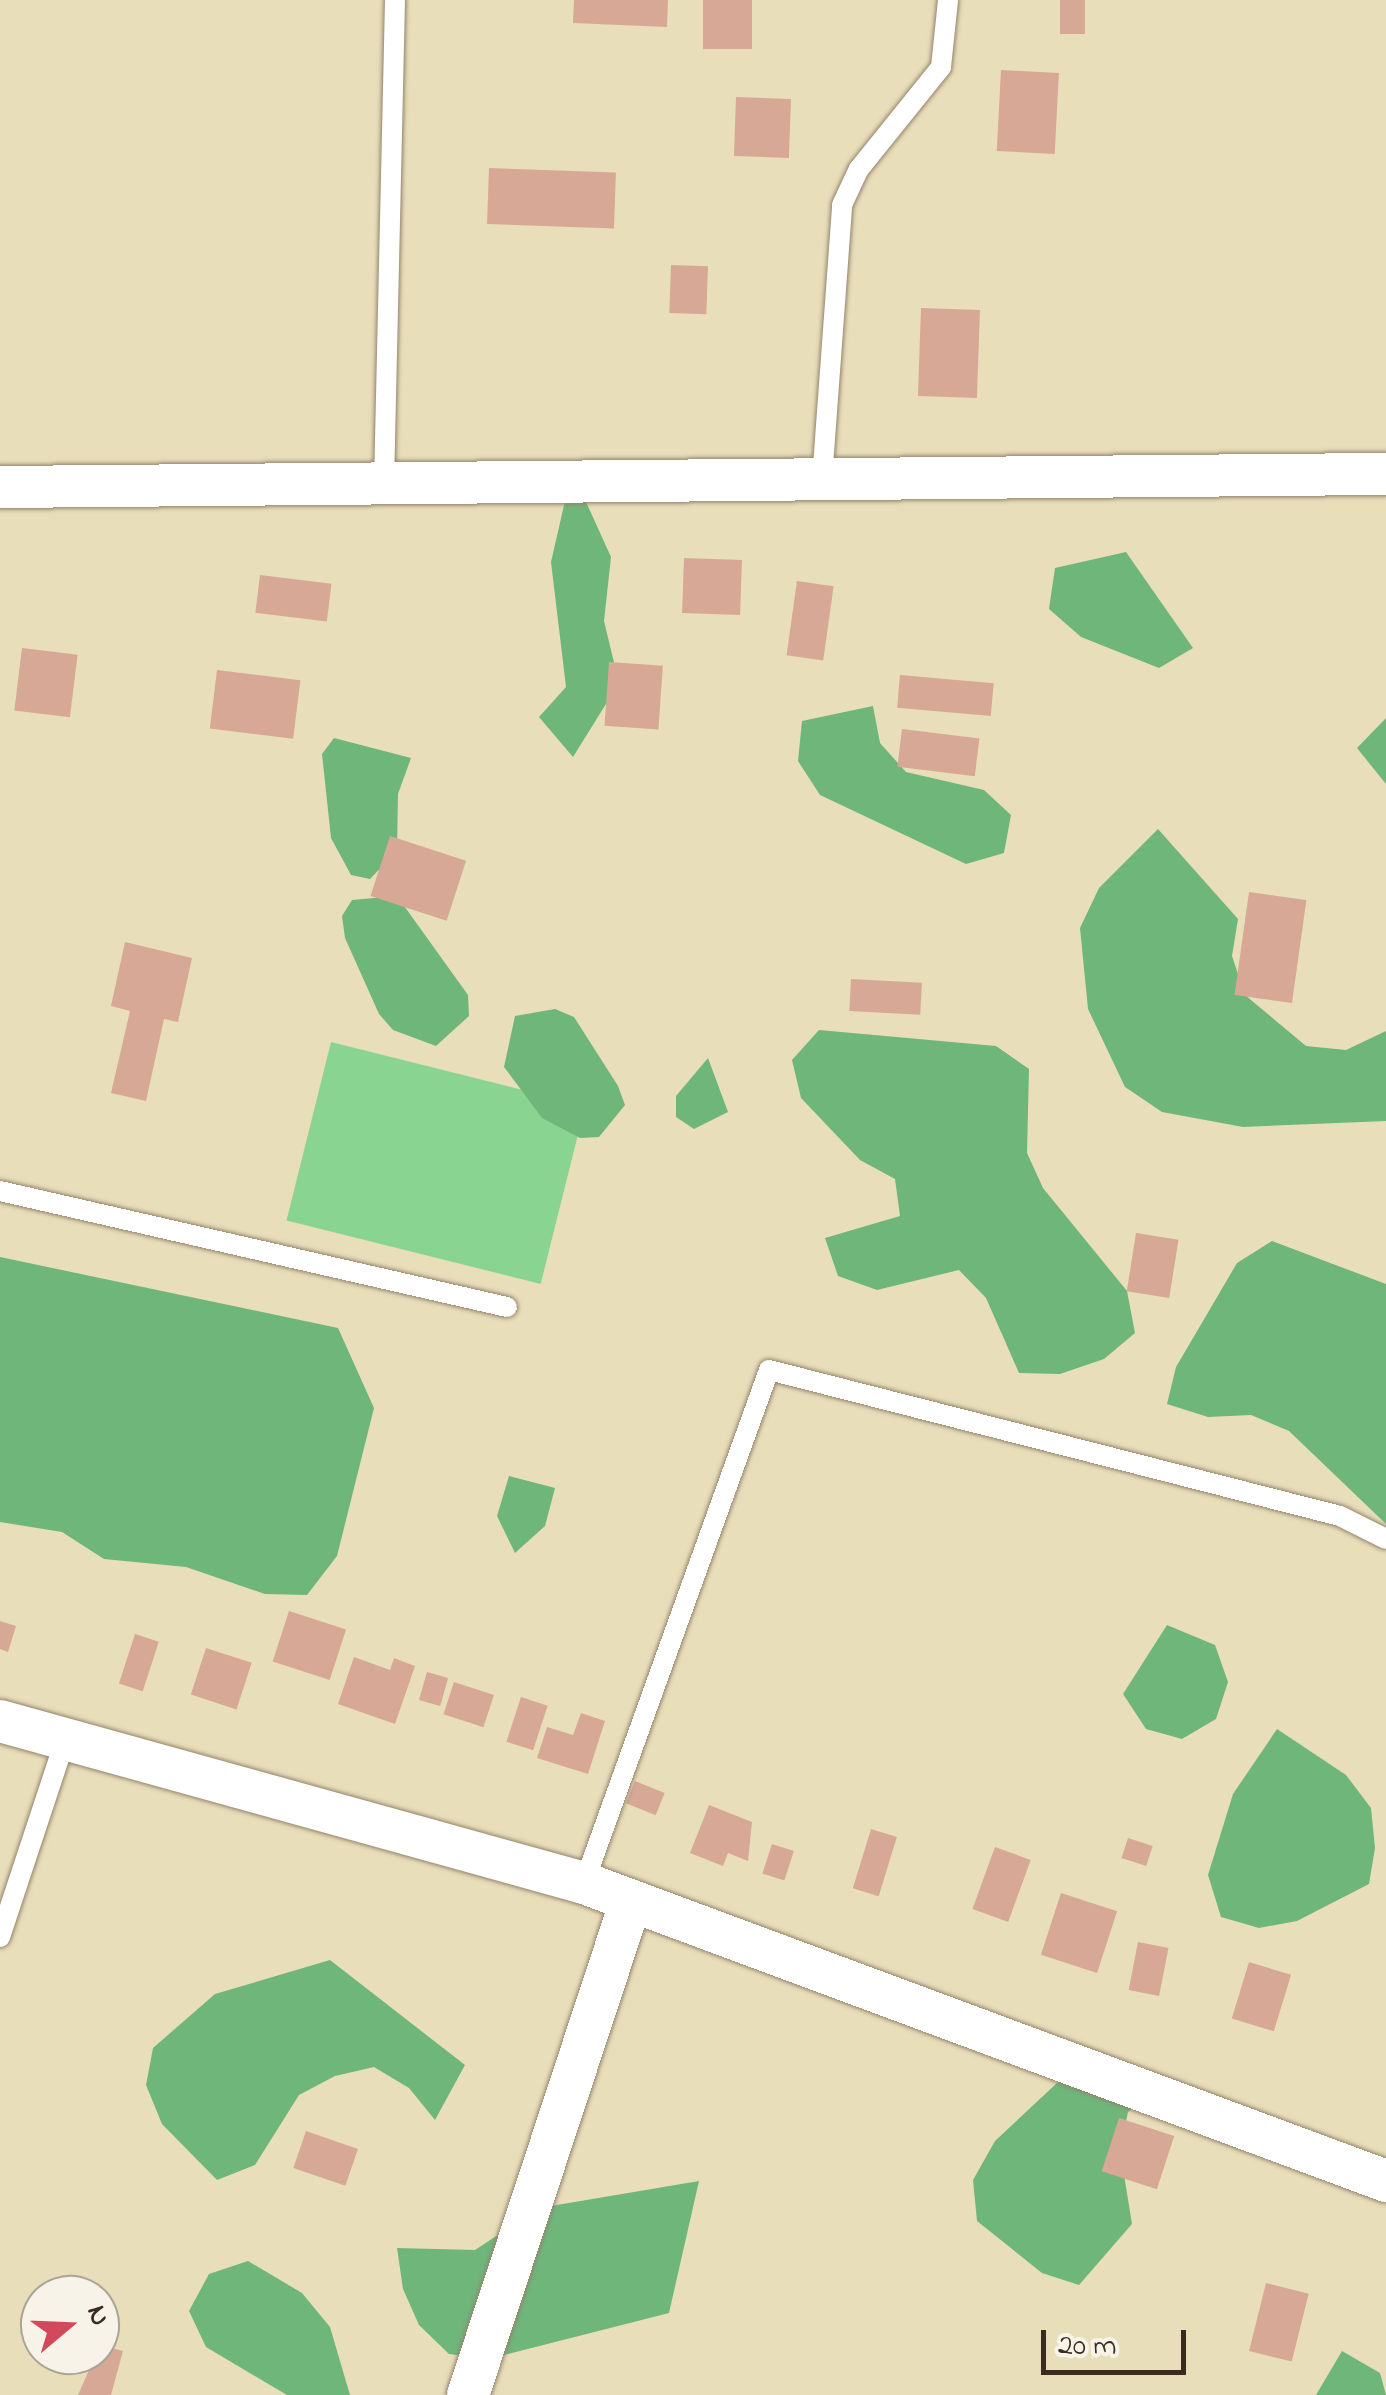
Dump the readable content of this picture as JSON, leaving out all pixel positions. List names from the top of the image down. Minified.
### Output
{"scale_bar":"20 m","north":"right"}
